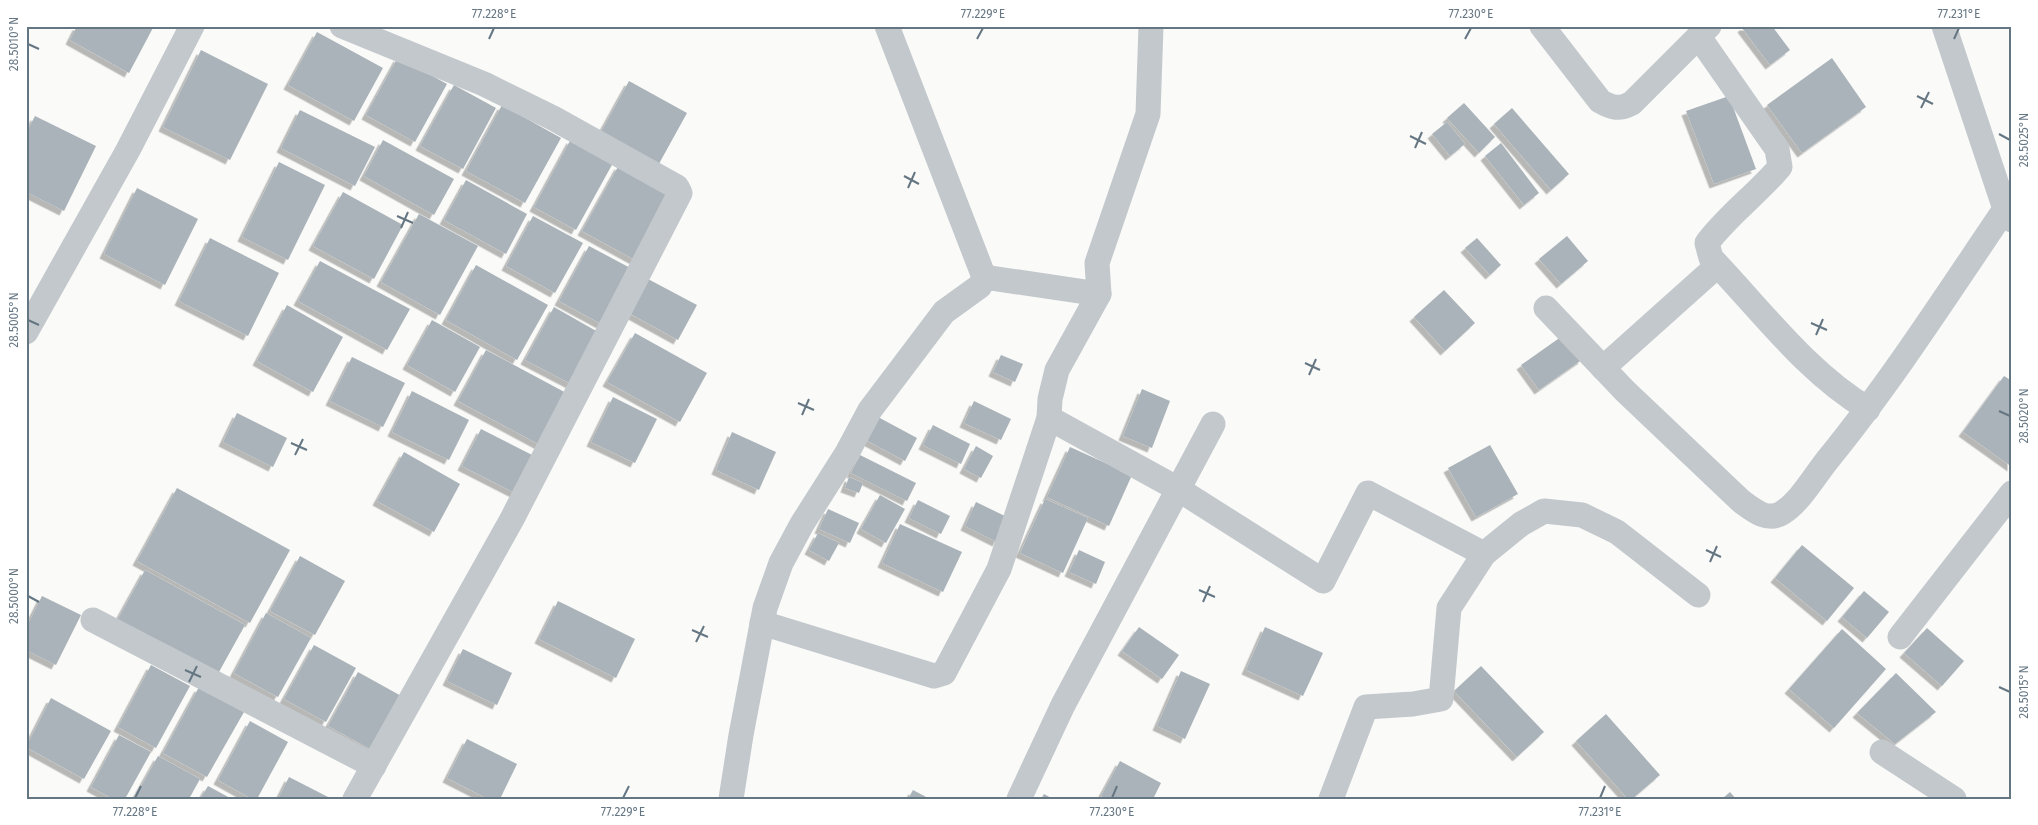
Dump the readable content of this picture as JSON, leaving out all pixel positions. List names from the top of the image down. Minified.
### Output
{"coordinates":["77.228°E","77.229°E","77.230°E","77.231°E","28.5010°N","28.5025°N","28.5005°N","28.5020°N","28.5000°N","28.5015°N"]}
